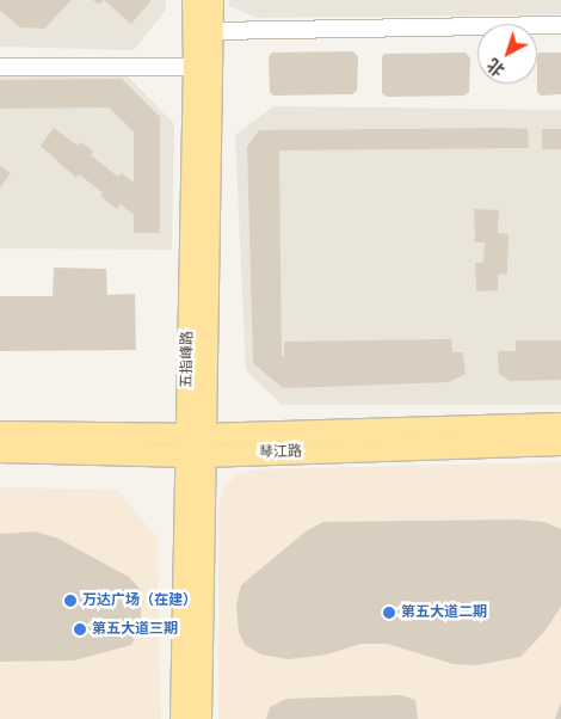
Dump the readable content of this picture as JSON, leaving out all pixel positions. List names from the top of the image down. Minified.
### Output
{"streets":{"main road":["五指峰路","琴江路"]},"crossings":[["五指峰路","琴江路"]],"places":["万达广场（在建）","第五大道二期","第五大道三期"],"north":"bottom left"}
